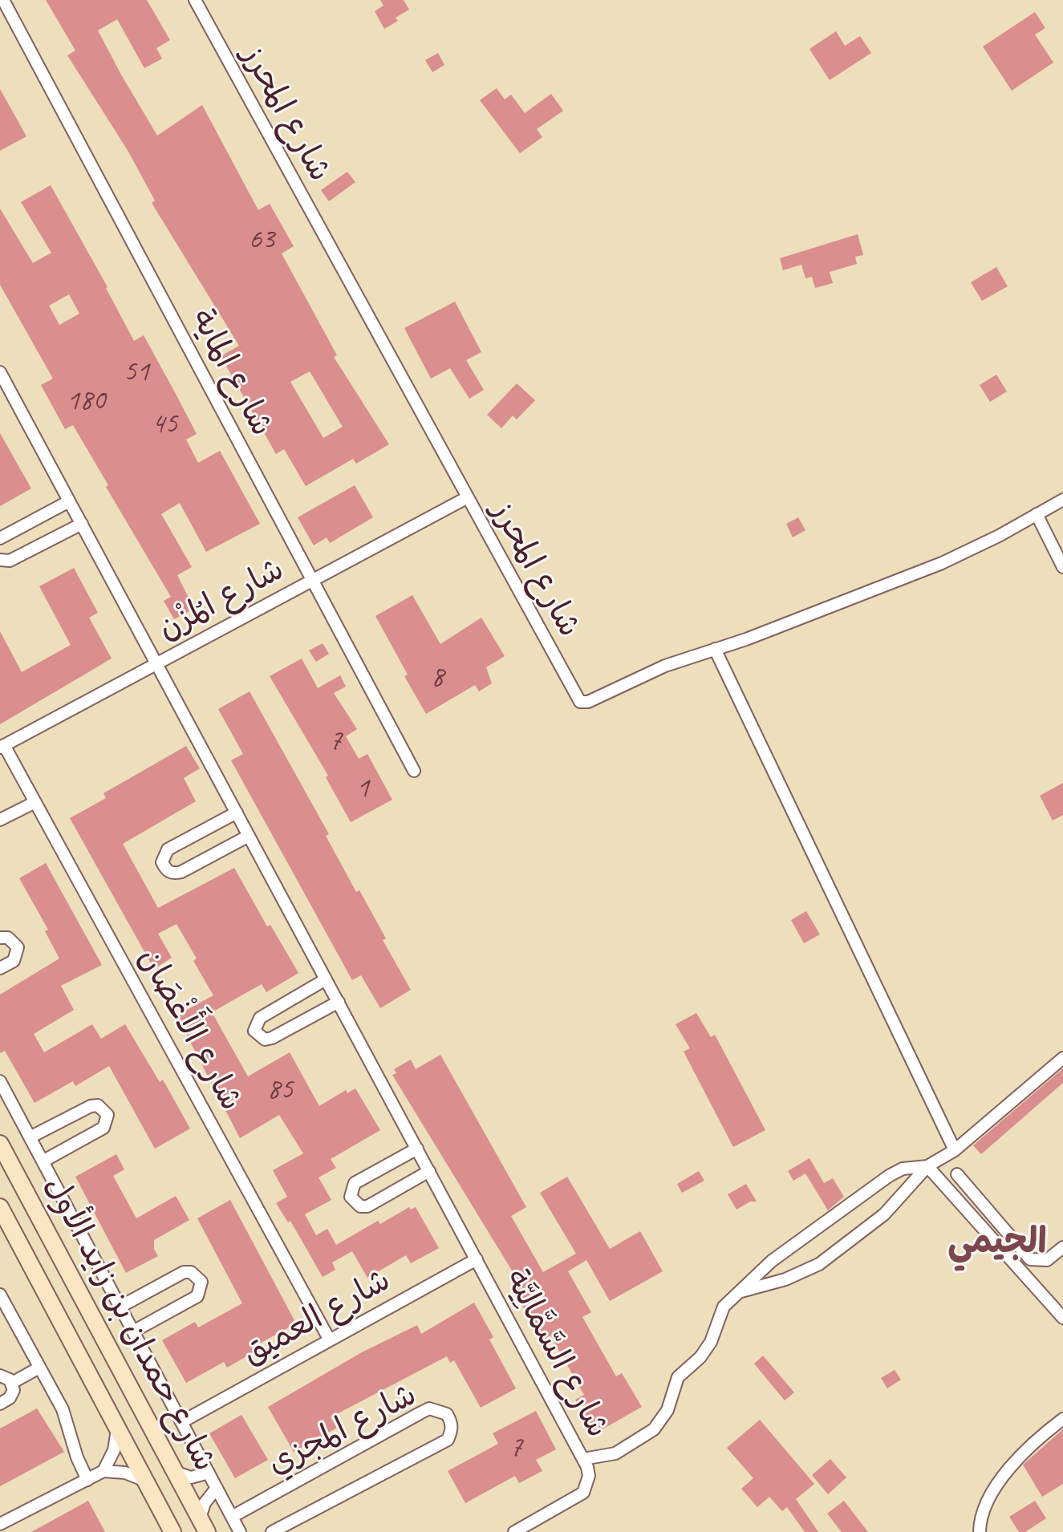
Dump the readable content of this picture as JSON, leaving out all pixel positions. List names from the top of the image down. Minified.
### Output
{"streets":{"main road":["شارع حمدان بن زايد الأول"],"street":["شارع المحرز","شارع الماية","شارع المُزْن","شارع الأَغْصَان","شارع العميق","شارع السَّمَّالِيَّة","شارع المجزي"]},"crossings":[["شارع المحرز","شارع المُزْن"],["شارع الماية","شارع المُزْن"],["شارع المُزْن","شارع الأَغْصَان"],["شارع المُزْن","شارع السَّمَّالِيَّة"],["شارع الأَغْصَان","شارع العميق"],["شارع العميق","شارع السَّمَّالِيَّة"]],"districts":["الجيمي"],"house_numbers":["63","51","180","45","8","7","1","85","7"]}
